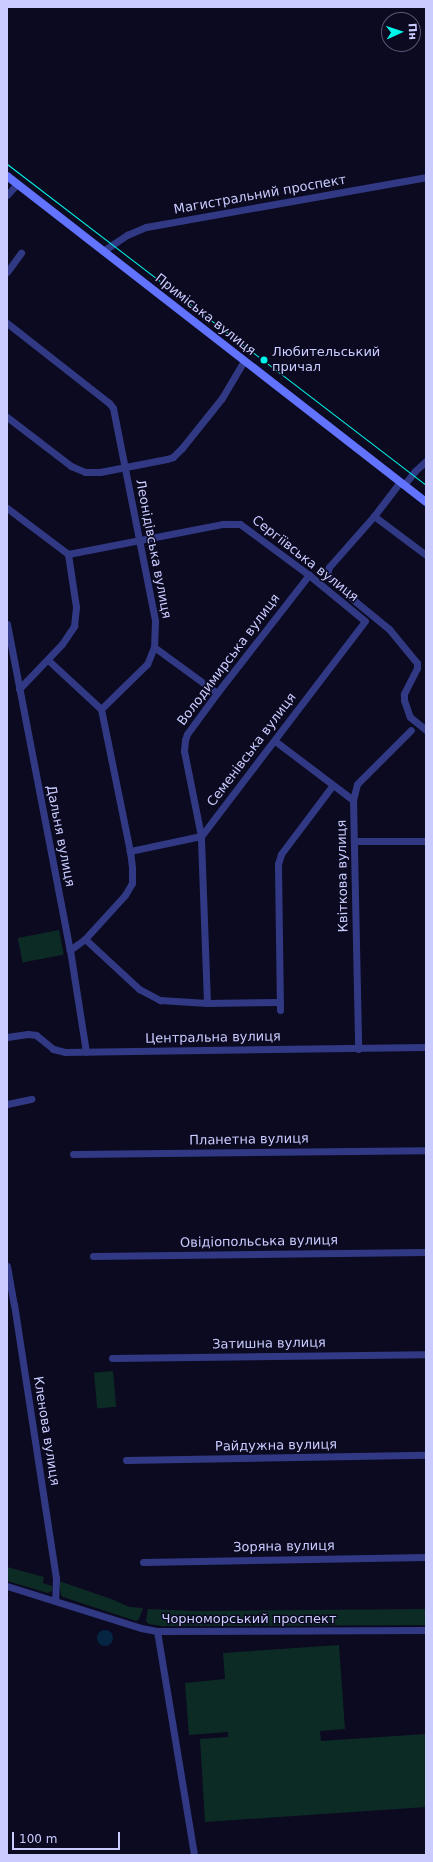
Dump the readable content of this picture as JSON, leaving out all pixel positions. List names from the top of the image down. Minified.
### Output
{"streets":{"street":["Магистральний проспект","Приміська вулиця","Леонідівська вулиця","Сергіївська вулиця","Володимирська вулиця","Семенівська вулиця","Дальня вулиця","Квіткова вулиця","Центральна вулиця","Планетна вулиця","Овідіопольська вулиця","Затишна вулиця","Кленова вулиця","Райдужна вулиця","Зоряна вулиця","Чорноморський проспект"]},"crossings":[["Магистральний проспект","Приміська вулиця"],["Леонідівська вулиця","Сергіївська вулиця"],["Сергіївська вулиця","Володимирська вулиця"],["Сергіївська вулиця","Семенівська вулиця"],["Володимирська вулиця","Семенівська вулиця"],["Дальня вулиця","Центральна вулиця"],["Квіткова вулиця","Центральна вулиця"],["Кленова вулиця","Чорноморський проспект"]],"places":["Любительський причал"],"scale_bar":"100 m","north":"right"}
